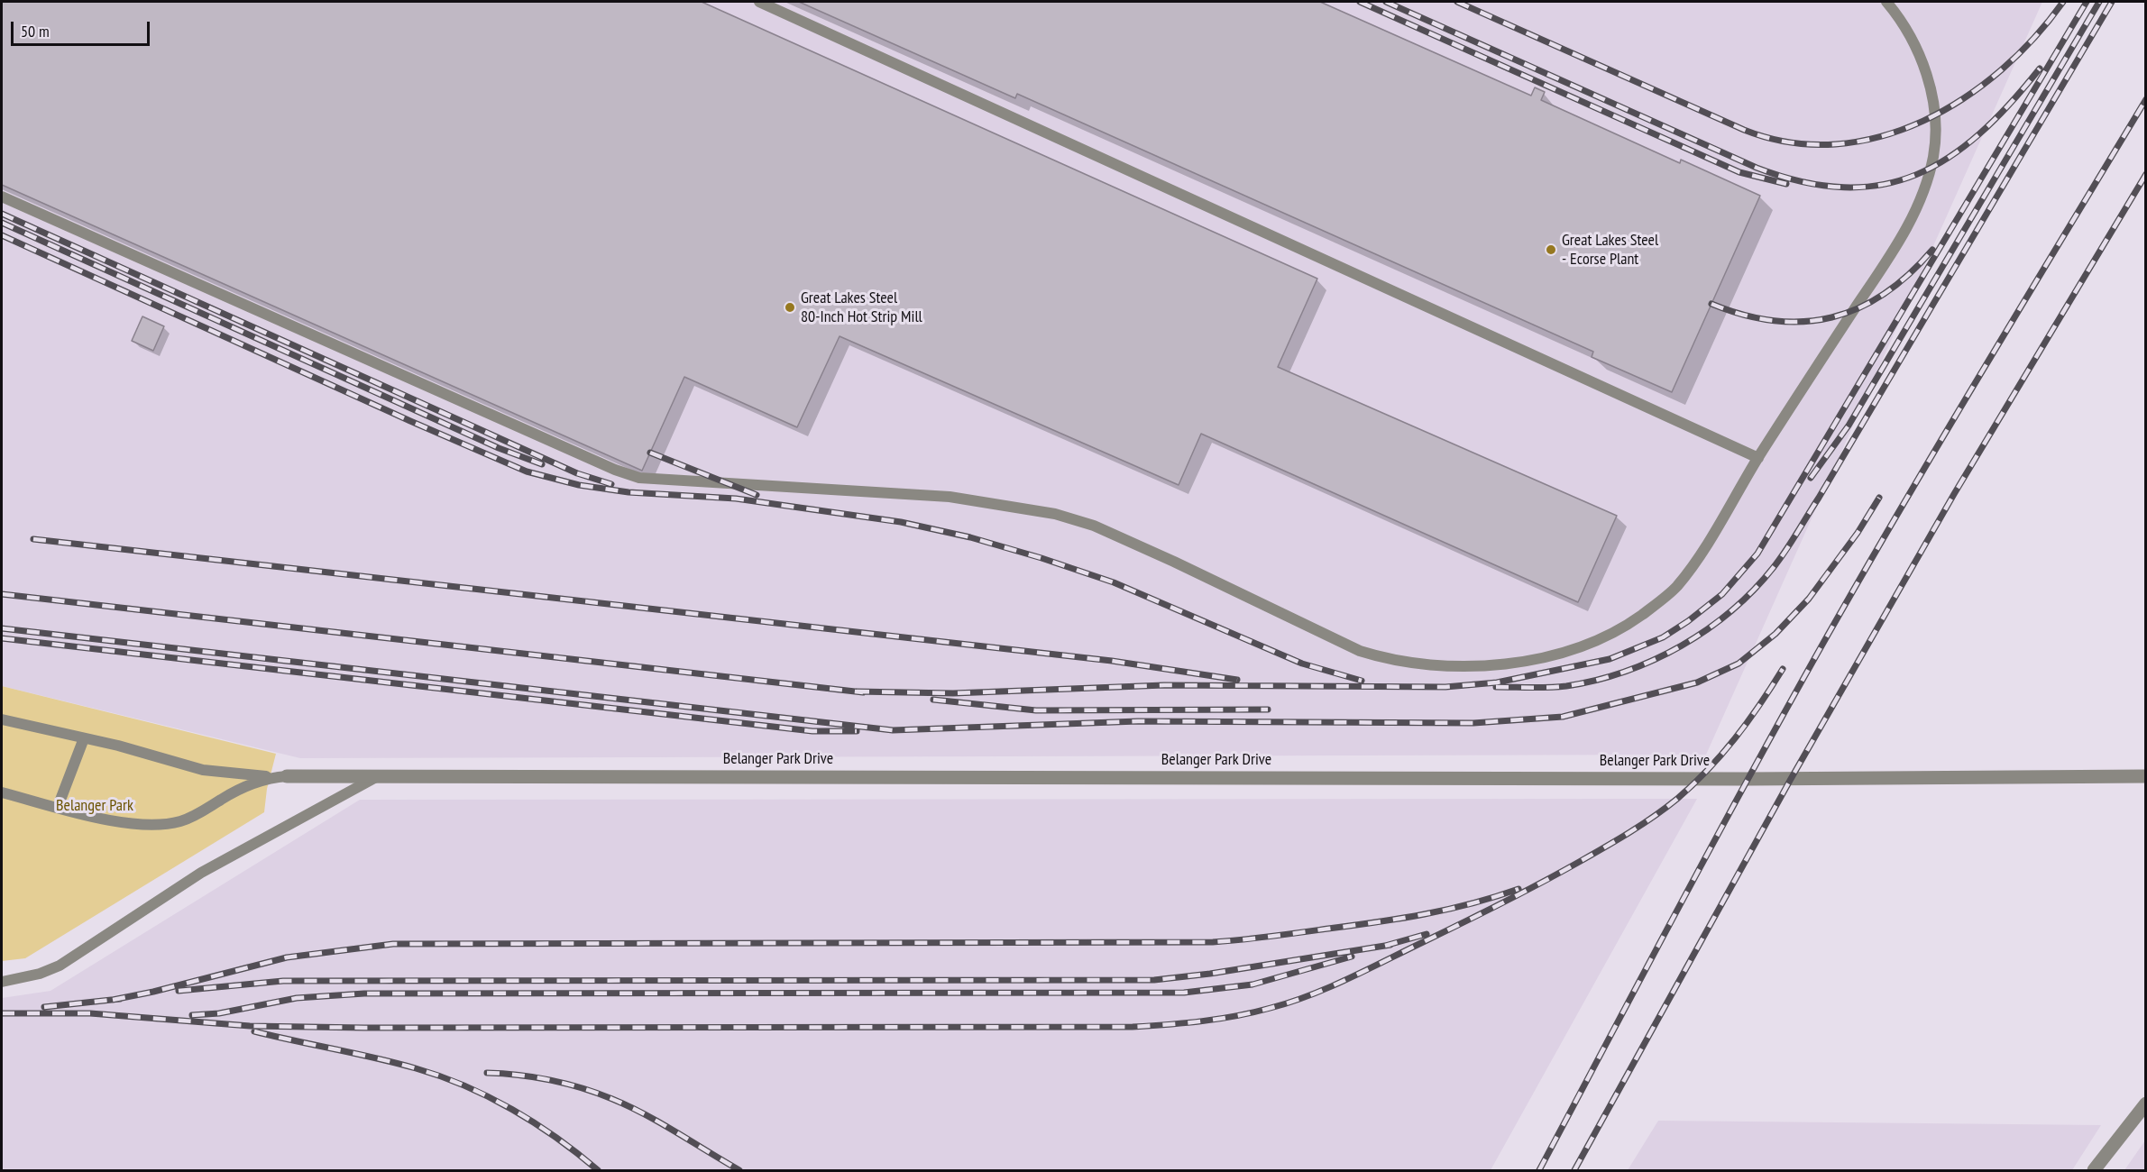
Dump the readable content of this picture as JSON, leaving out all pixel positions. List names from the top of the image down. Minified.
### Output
{"streets":{"street":["Belanger Park Drive"]},"parks":["Belanger Park"],"places":["Great Lakes Steel - Ecorse Plant","Great Lakes Steel 80-Inch Hot Strip Mill"],"scale_bar":"50 m"}
